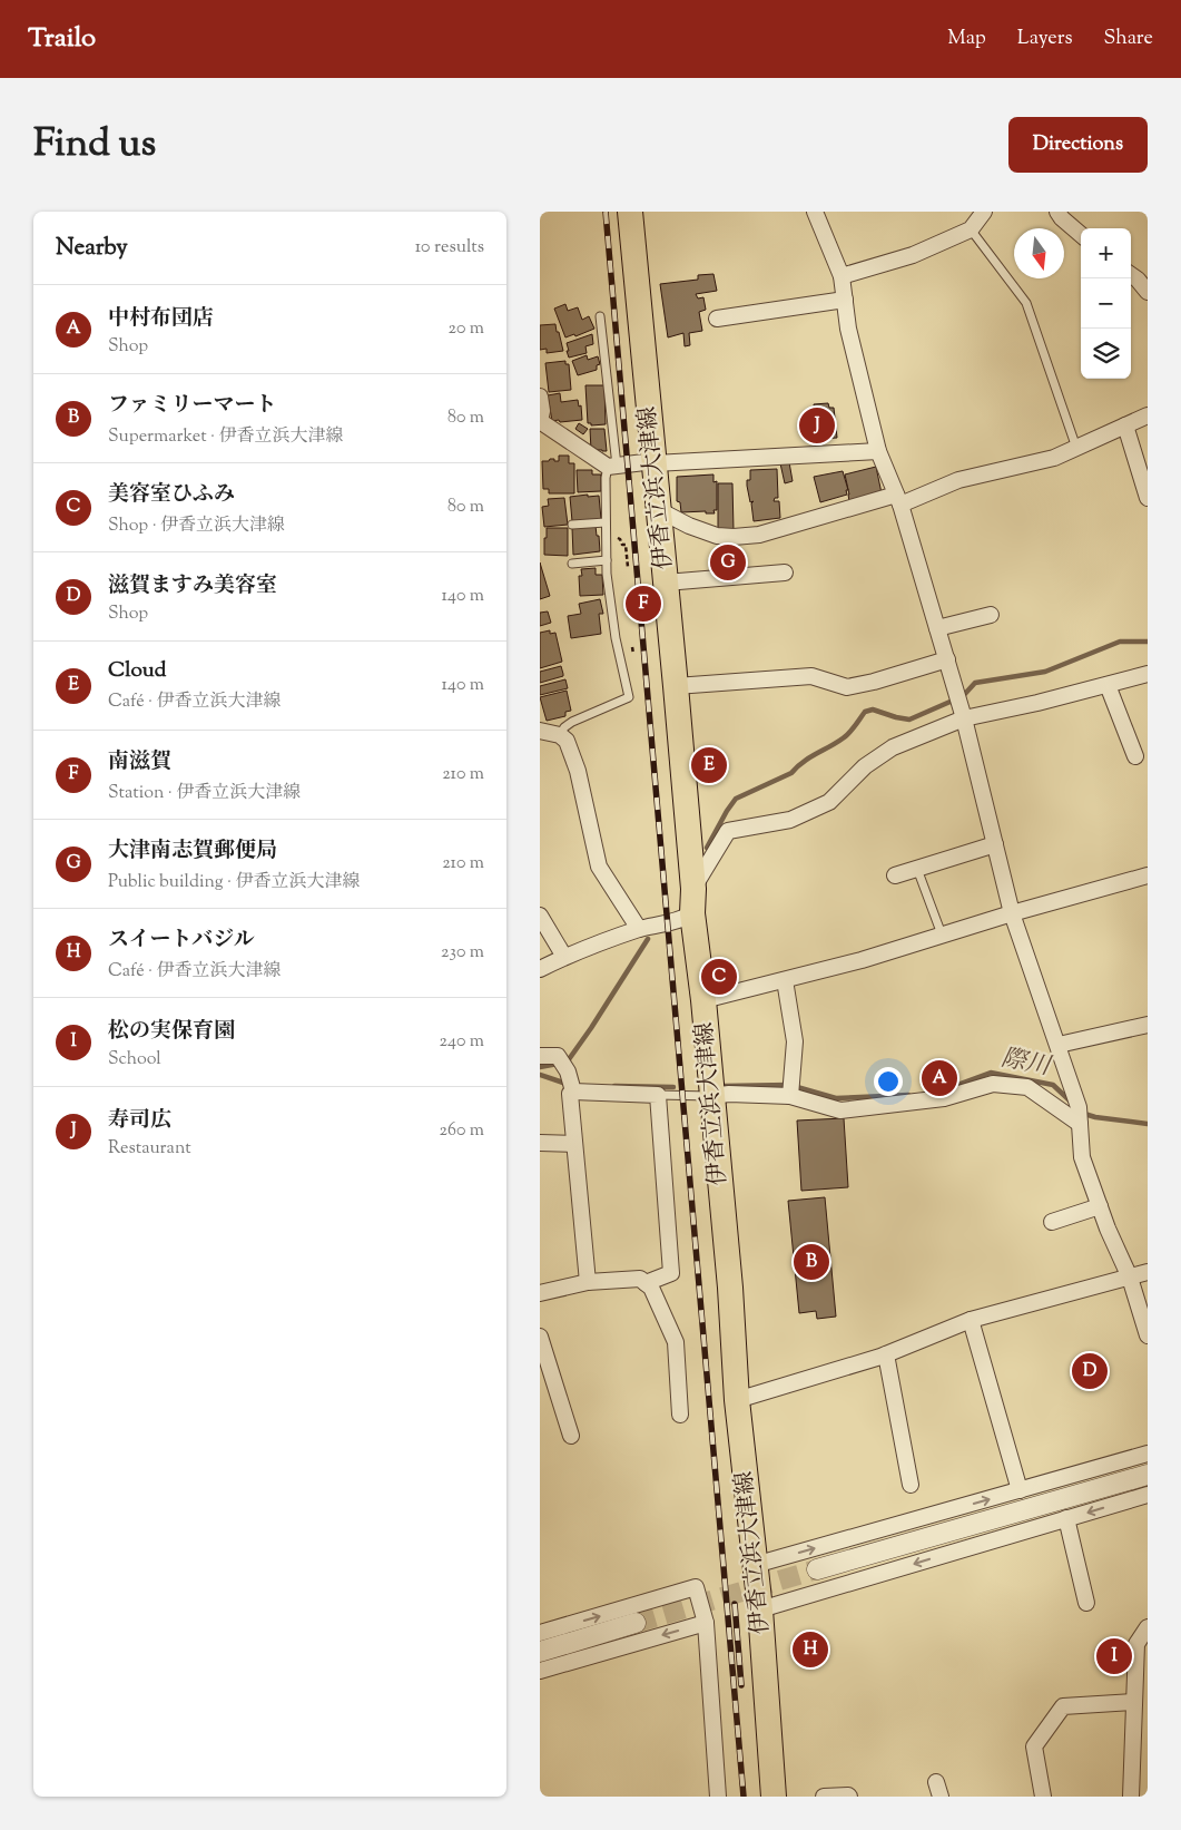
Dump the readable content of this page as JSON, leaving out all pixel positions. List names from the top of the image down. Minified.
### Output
{"streets":{"main road":["伊香立浜大津線"]},"water":["際川"],"north":"bottom","page":{"header":"Trailo","nav":["Map","Layers","Share"],"title":"Find us","buttons":"Directions","heading":["Nearby","10 results"],"map_buttons":["+","−"],"list":[{"mark":"A","name":"中村布団店","note":"Shop","value":"20 m"},{"mark":"B","name":"ファミリーマート","note":"Supermarket · 伊香立浜大津線","value":"80 m"},{"mark":"C","name":"美容室ひふみ","note":"Shop · 伊香立浜大津線","value":"80 m"},{"mark":"D","name":"滋賀ますみ美容室","note":"Shop","value":"140 m"},{"mark":"E","name":"Cloud","note":"Café · 伊香立浜大津線","value":"140 m"},{"mark":"F","name":"南滋賀","note":"Station · 伊香立浜大津線","value":"210 m"},{"mark":"G","name":"大津南志賀郵便局","note":"Public building · 伊香立浜大津線","value":"210 m"},{"mark":"H","name":"スイートバジル","note":"Café · 伊香立浜大津線","value":"230 m"},{"mark":"I","name":"松の実保育園","note":"School","value":"240 m"},{"mark":"J","name":"寿司広","note":"Restaurant","value":"260 m"}],"pins":["J","G","F","E","C","A","B","D","H","I"]}}
